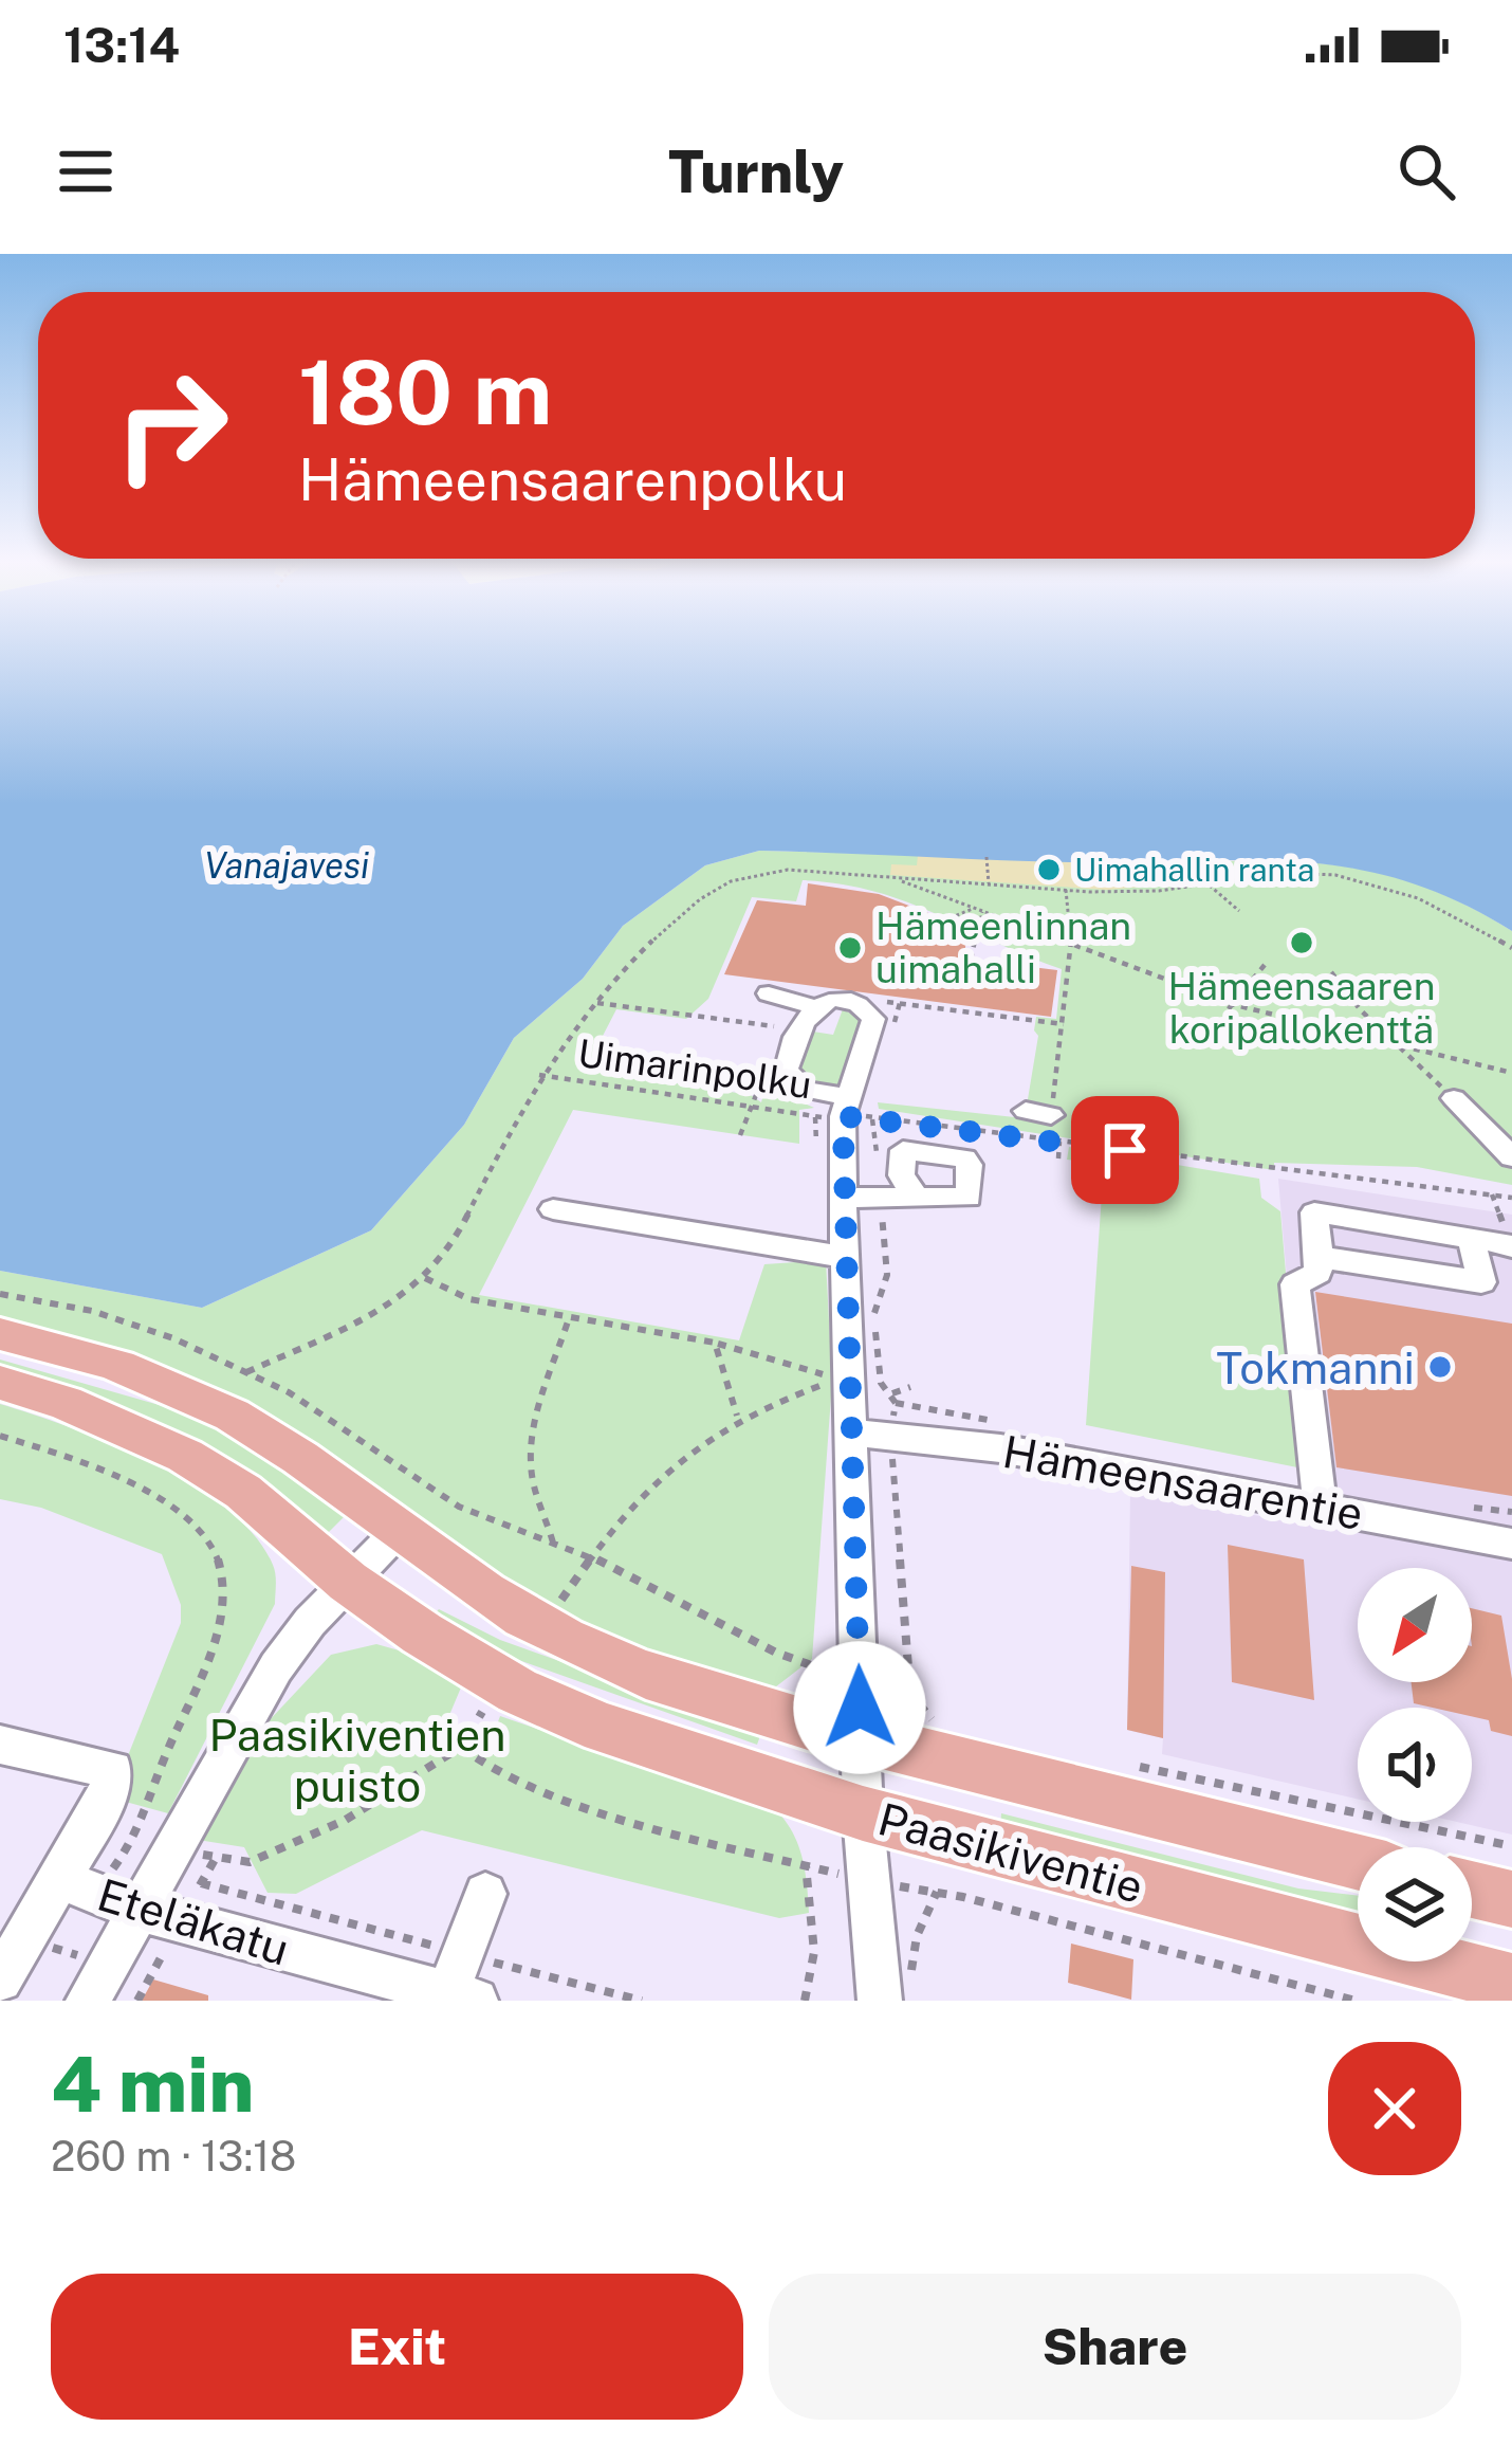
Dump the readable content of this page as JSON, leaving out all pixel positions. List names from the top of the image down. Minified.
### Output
{"streets":{"main road":["Paasikiventie"],"street":["Hämeensaarentie","Eteläkatu"],"path":["Uimarinpolku"]},"water":["Vanajavesi"],"parks":["Paasikiventien puisto"],"places":["Uimahallin ranta","Hämeensaaren koripallokenttä","Hämeenlinnan uimahalli","Tokmanni"],"north":"bottom left","page":{"status":"13:14","header":"Turnly","turn":["180 m","Hämeensaarenpolku"],"heading":["4 min","260 m · 13:18"],"buttons":["Exit","Share"]}}
